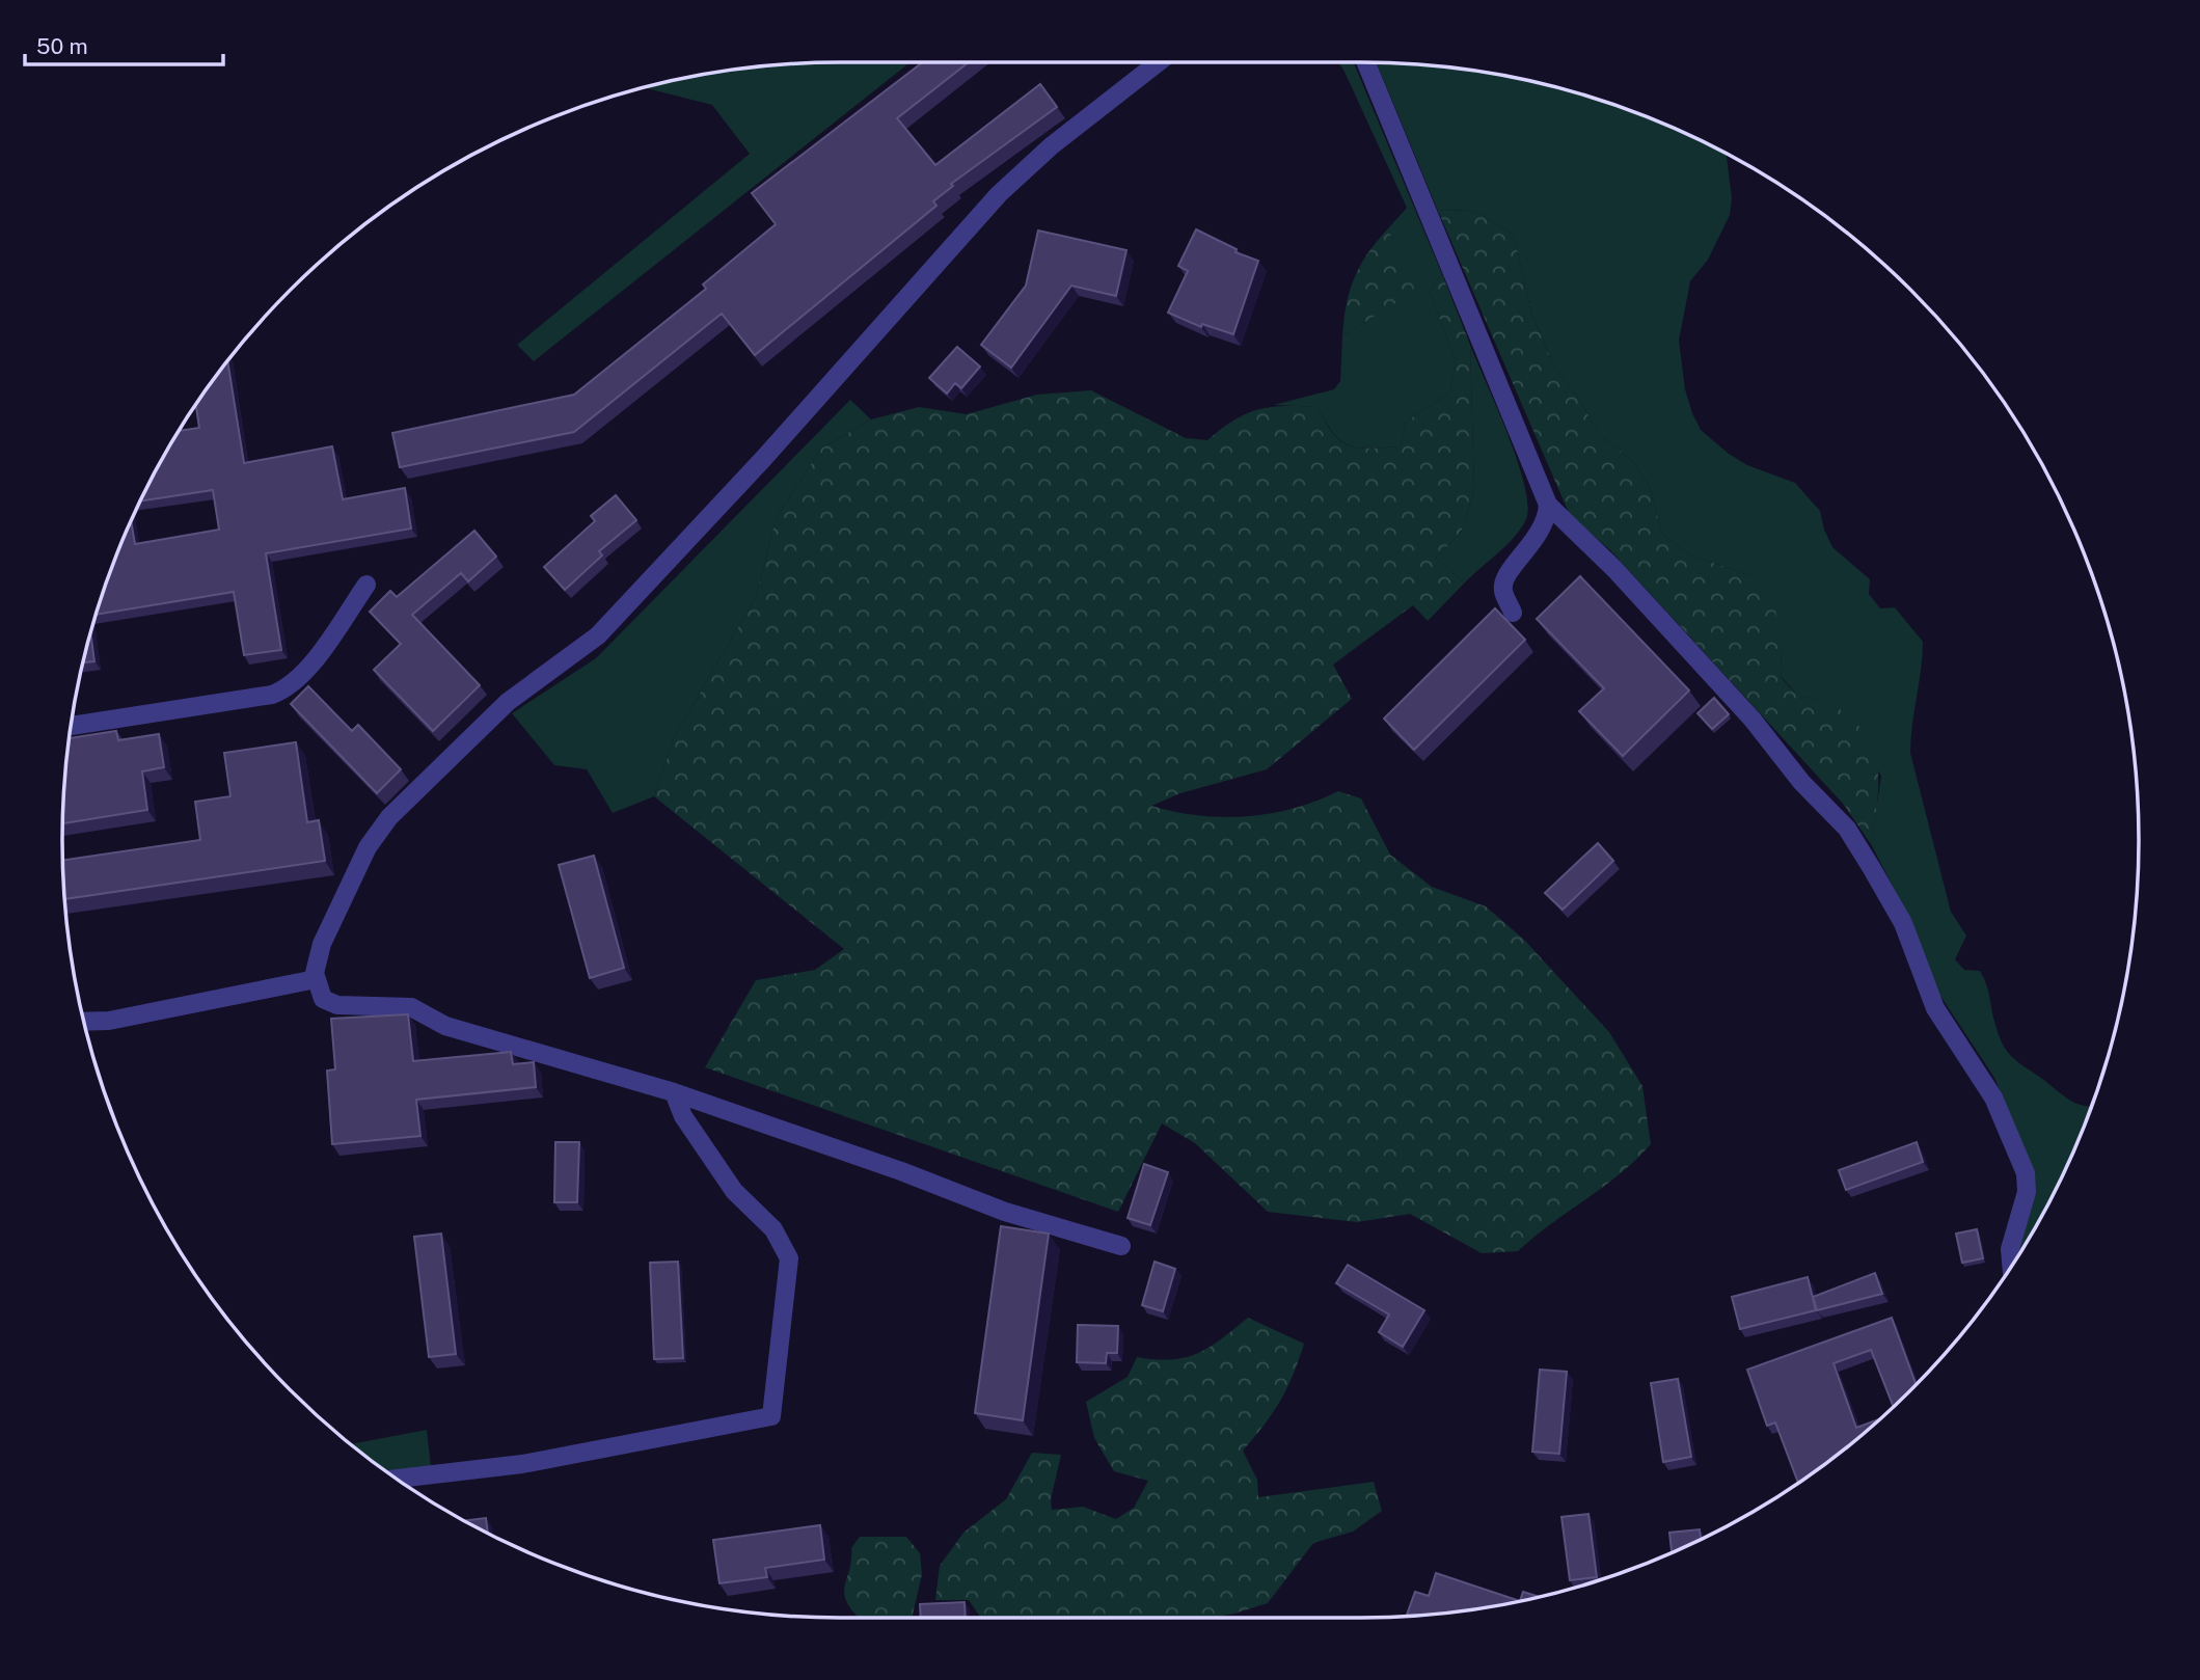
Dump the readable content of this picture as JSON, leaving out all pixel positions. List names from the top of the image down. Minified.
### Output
{"scale_bar":"50 m"}
